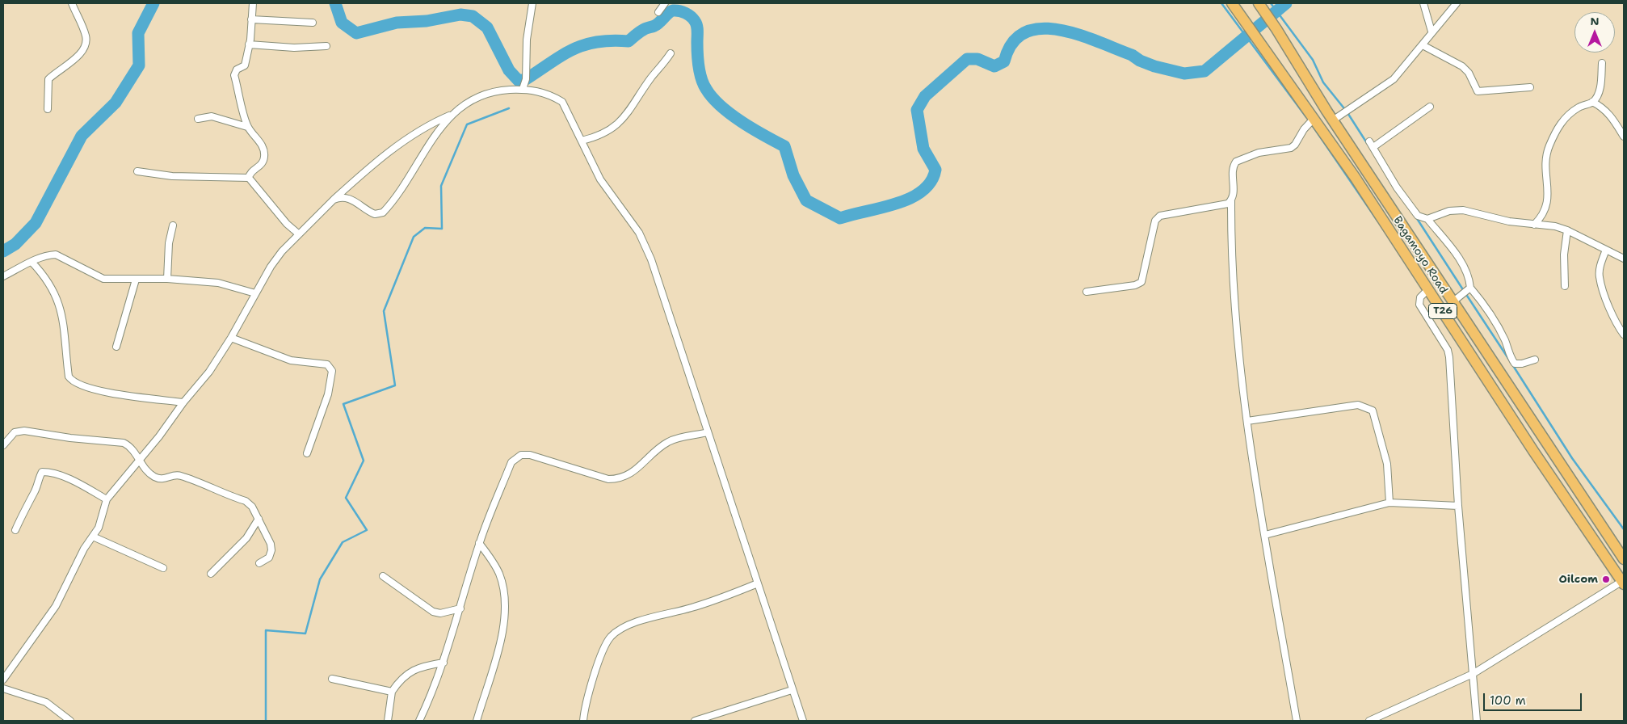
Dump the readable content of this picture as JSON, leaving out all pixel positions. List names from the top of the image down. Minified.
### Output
{"streets":{"highway":["Bagamoyo Road","T26"]},"places":["Oilcom"],"scale_bar":"100 m","north":"top"}
